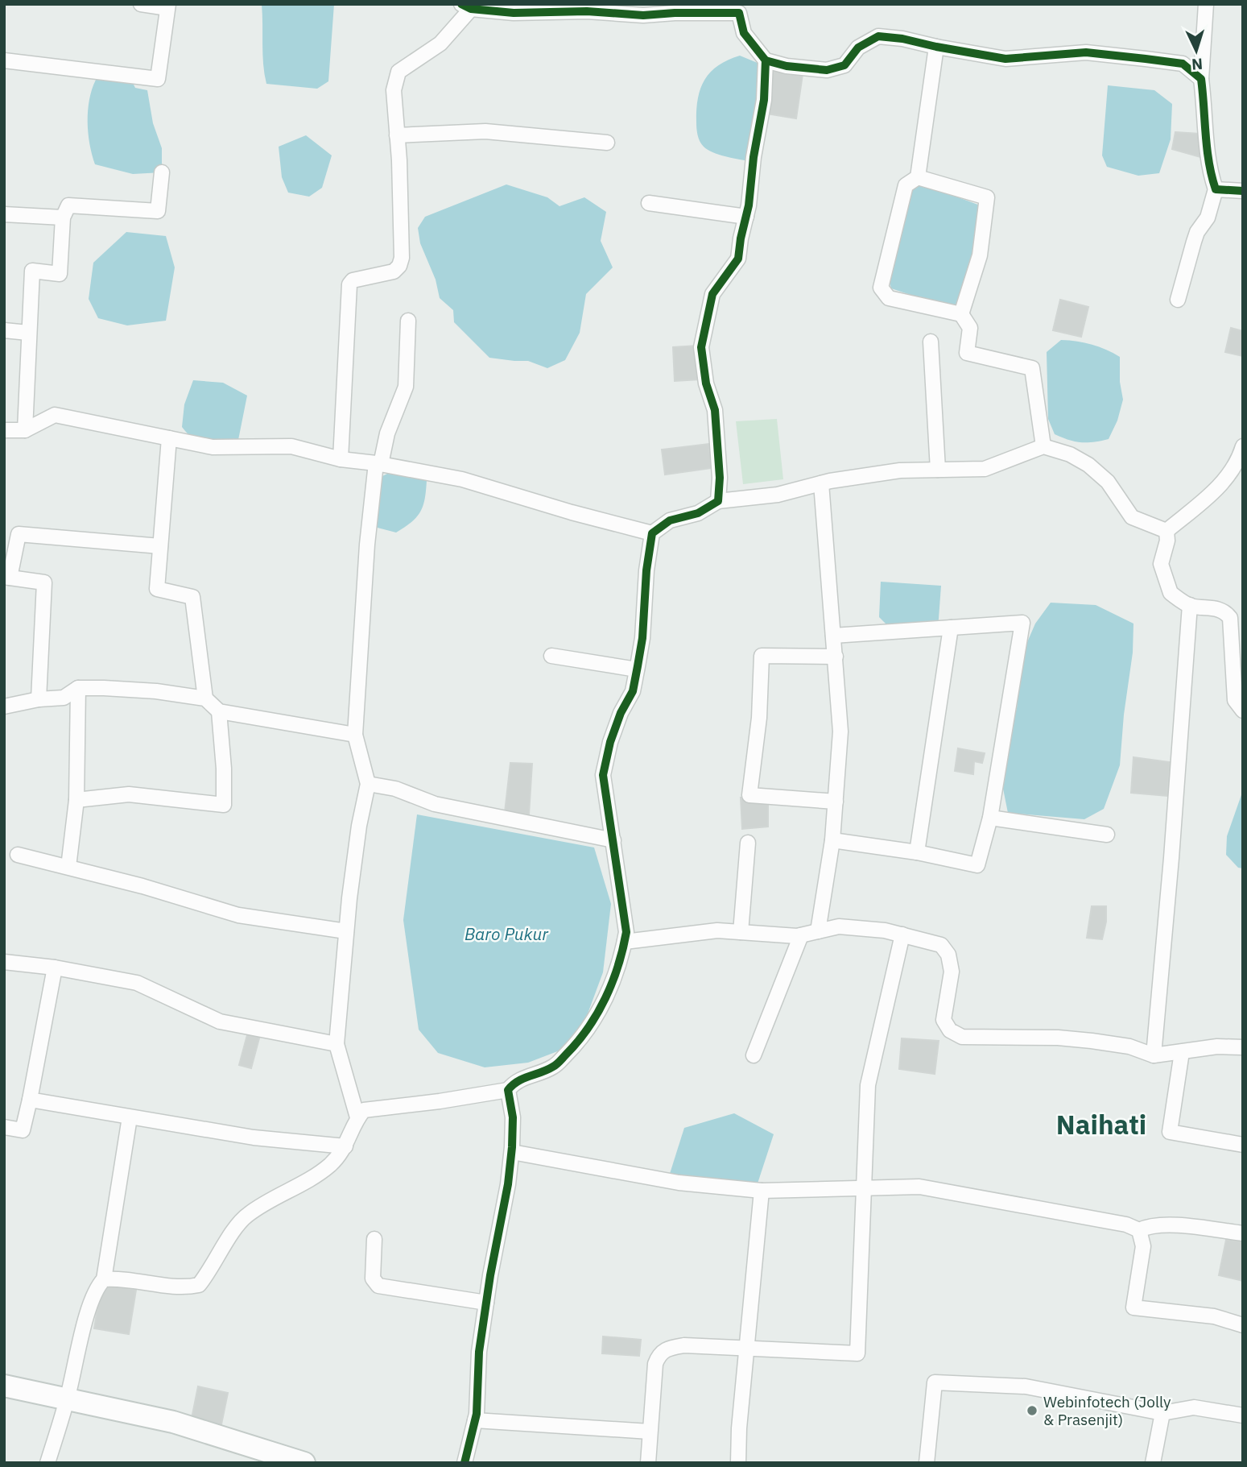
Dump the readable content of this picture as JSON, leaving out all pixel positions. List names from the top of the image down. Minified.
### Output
{"districts":["Naihati"],"water":["Baro Pukur"],"places":["Webinfotech (Jolly & Prasenjit)"],"north":"bottom"}
